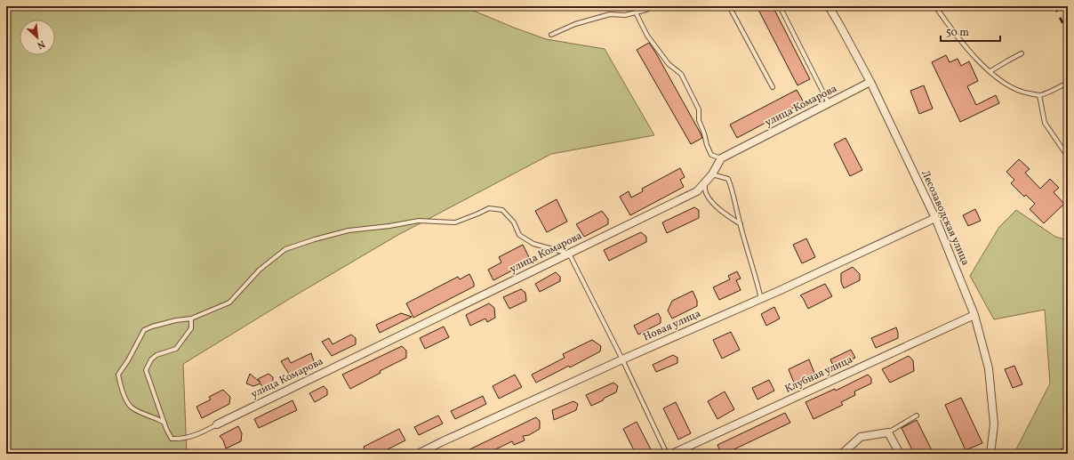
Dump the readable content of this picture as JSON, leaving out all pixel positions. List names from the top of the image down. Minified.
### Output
{"streets":{"street":["улица Комарова","Лесозаводская улица","Новая улица","Клубная улица"]},"crossings":[["улица Комарова","Лесозаводская улица"],["Лесозаводская улица","Новая улица"],["Лесозаводская улица","Клубная улица"]],"scale_bar":"50 m","north":"bottom right"}
